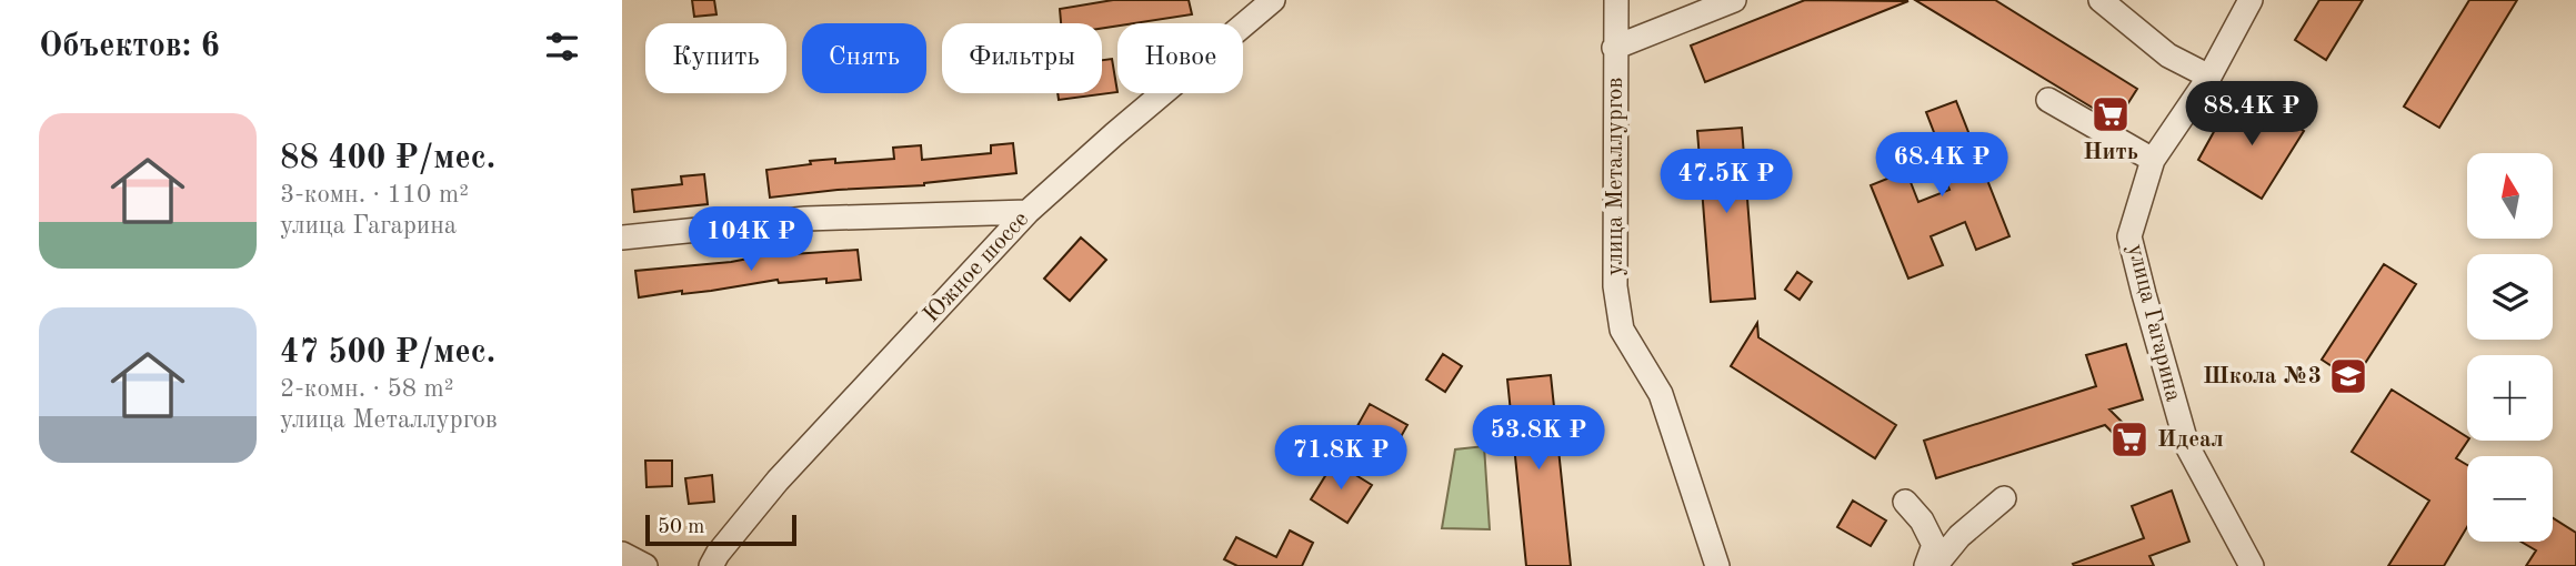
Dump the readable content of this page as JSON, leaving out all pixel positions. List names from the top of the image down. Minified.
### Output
{"streets":{"street":["улица Металлургов","Южное шоссе","улица Гагарина"]},"places":{"supermarket":["Нить","Идеал"],"school or university":["Школа №3"]},"scale_bar":"50 m","north":"top","page":{"heading":"Объектов: 6","chip":["Купить","Снять","Фильтры","Новое"],"price":["88.4K ₽","68.4K ₽","47.5K ₽","104K ₽","53.8K ₽","71.8K ₽"],"list":[{"name":"88 400 ₽/мес.","note":"3-комн. · 110 m² · улица Гагарина"},{"name":"47 500 ₽/мес.","note":"2-комн. · 58 m² · улица Металлургов"}],"map_buttons":["+","−"],"scale":"50 m"}}
